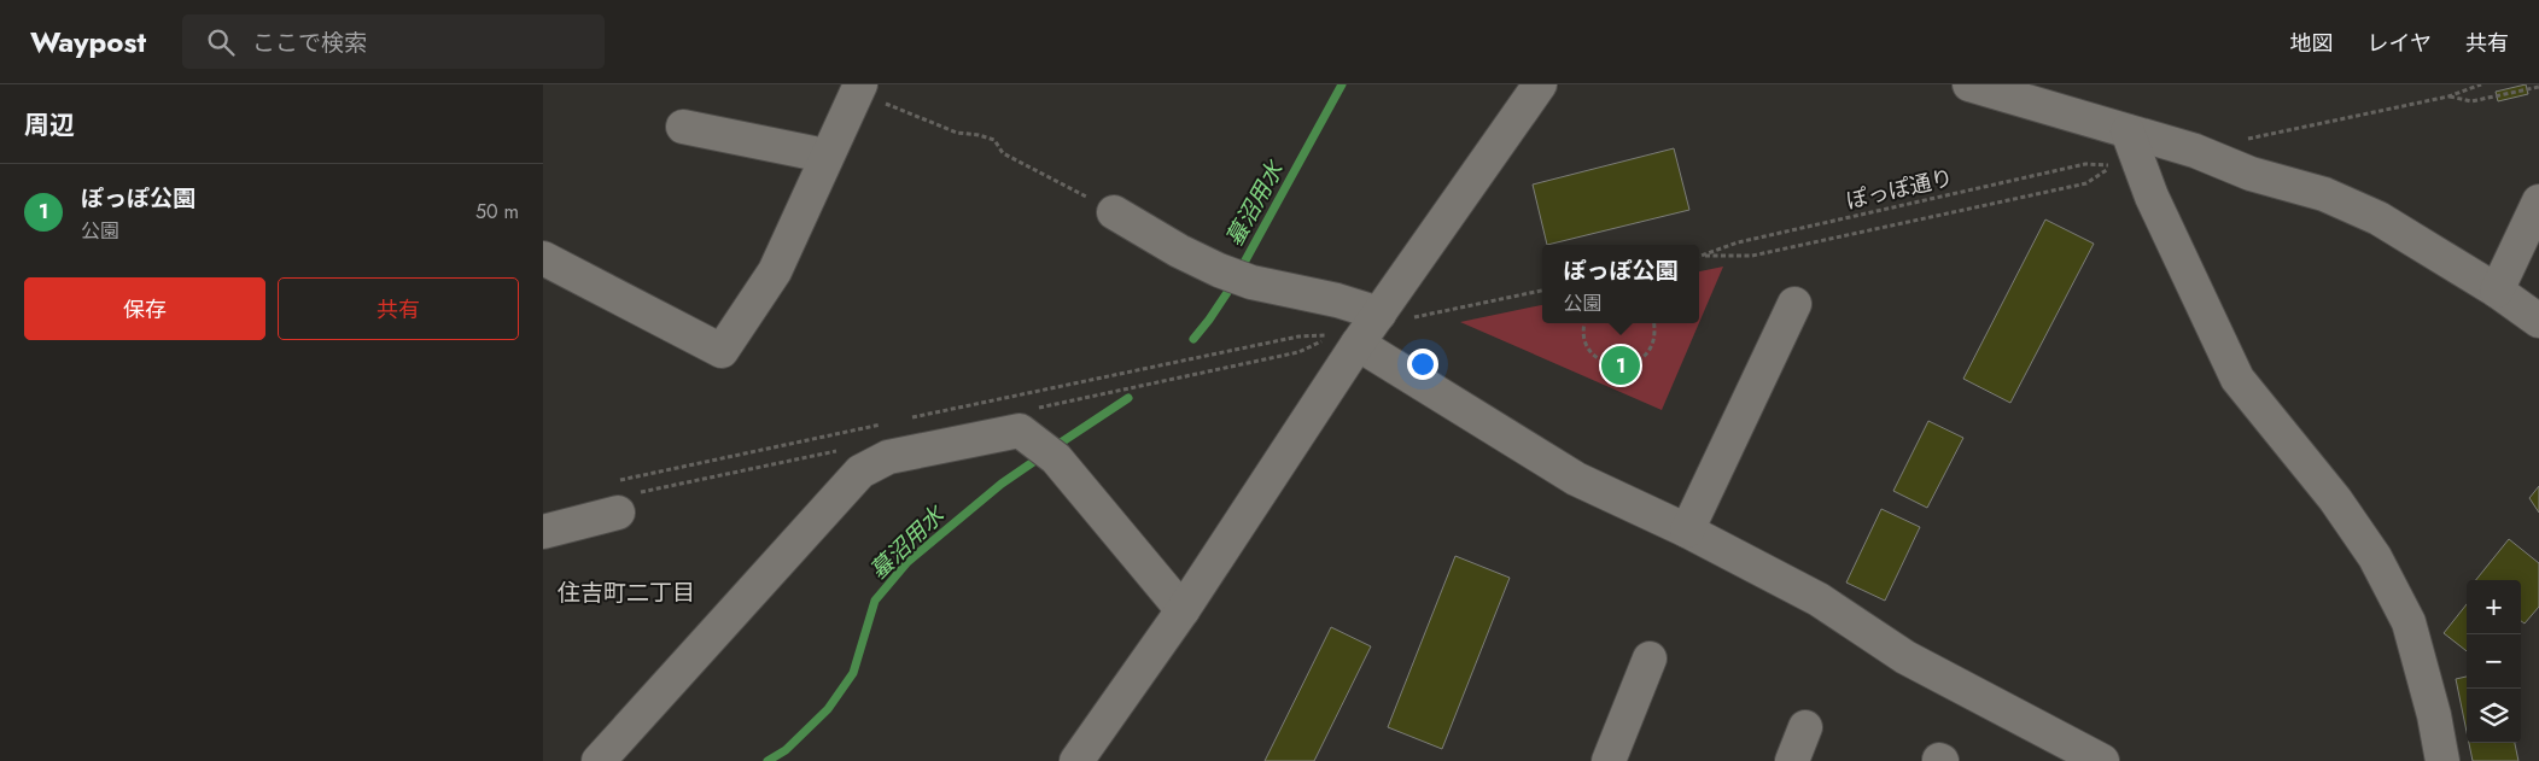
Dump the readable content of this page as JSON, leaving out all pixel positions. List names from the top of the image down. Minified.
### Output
{"streets":{"path":["ぽっぽ通り"]},"districts":["住吉町二丁目"],"water":["蟇沼用水"],"page":{"header":"Waypost","search":"ここで検索","nav":["地図","レイヤ","共有"],"heading":"周辺","list":[{"mark":"1","name":"ぽっぽ公園","note":"公園","value":"50 m"}],"popup":["ぽっぽ公園","公園"],"buttons":["保存","共有"],"pins":"1","map_buttons":["+","−"]}}
